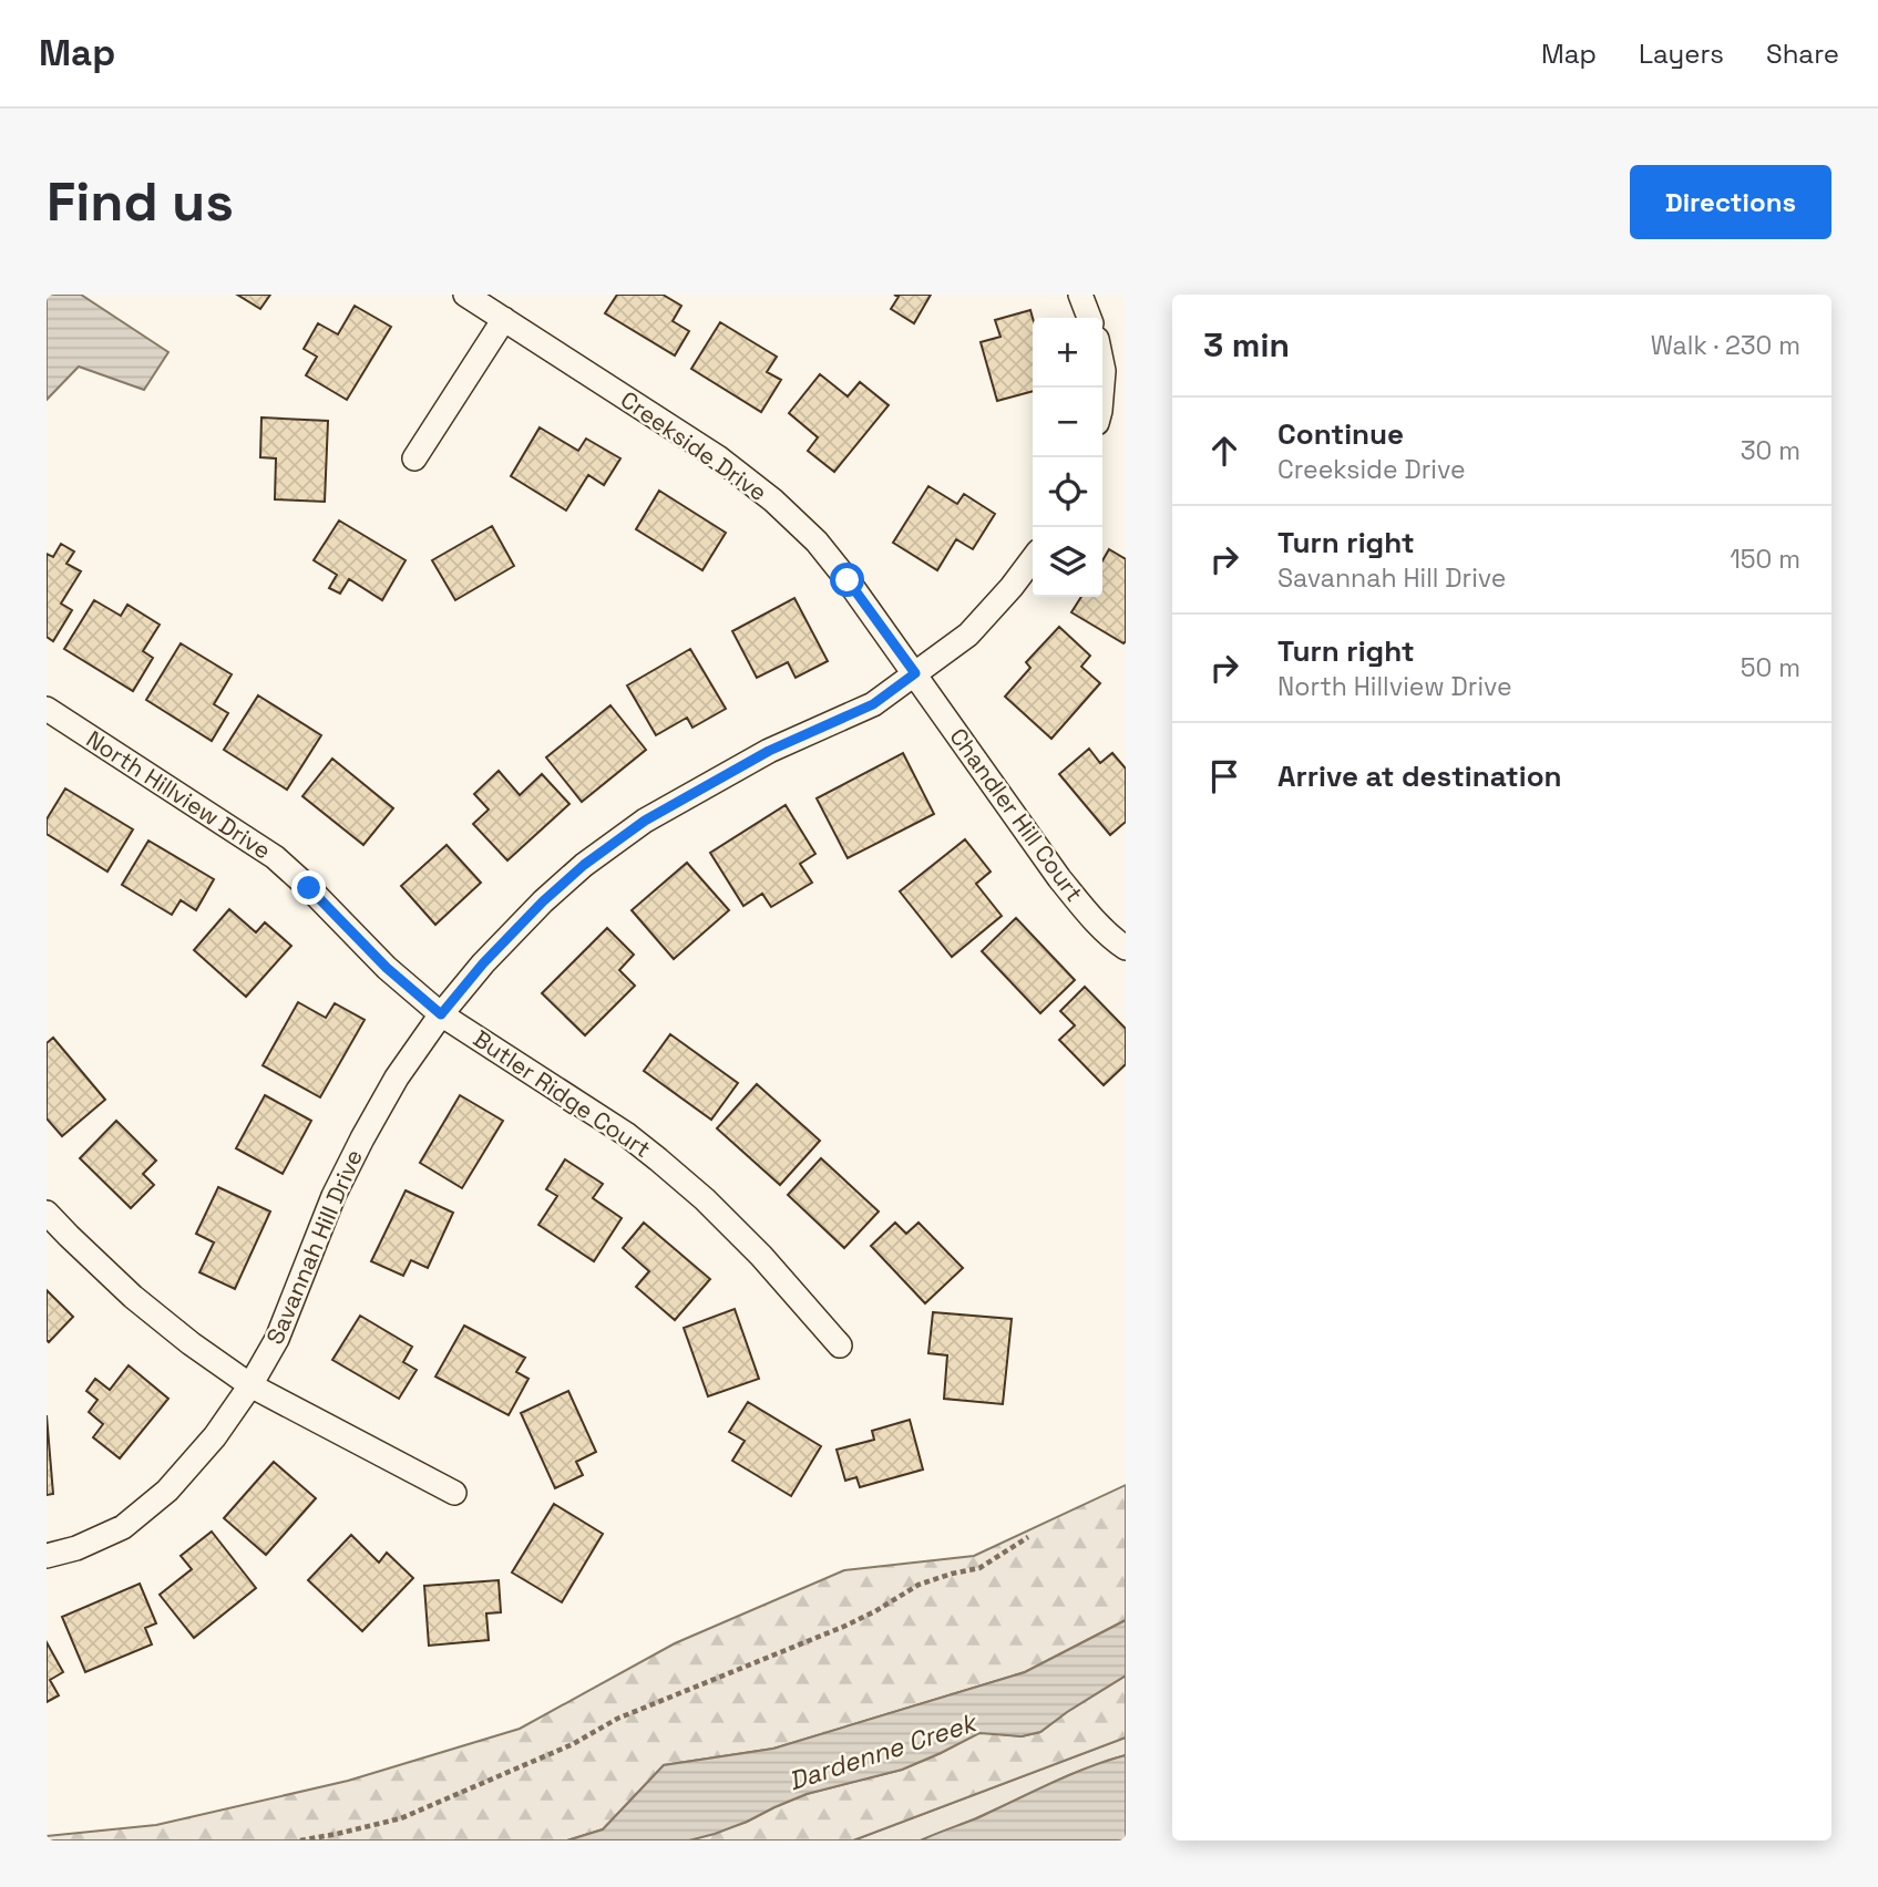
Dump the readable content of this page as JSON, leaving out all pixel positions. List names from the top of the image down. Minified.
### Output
{"streets":{"street":["Creekside Drive","North Hillview Drive","Chandler Hill Court","Butler Ridge Court","Savannah Hill Drive"]},"crossings":[["Creekside Drive","Chandler Hill Court"],["Creekside Drive","Savannah Hill Drive"],["North Hillview Drive","Butler Ridge Court"],["North Hillview Drive","Savannah Hill Drive"],["Chandler Hill Court","Savannah Hill Drive"],["Butler Ridge Court","Savannah Hill Drive"]],"water":["Dardenne Creek"],"page":{"header":"Map","nav":["Map","Layers","Share"],"buttons":"Directions","title":"Find us","heading":["3 min","Walk · 230 m"],"map_buttons":["+","−"],"list":[["Continue","Creekside Drive","30 m"],["Turn right","Savannah Hill Drive","150 m"],["Turn right","North Hillview Drive","50 m"],"Arrive at destination"]}}
